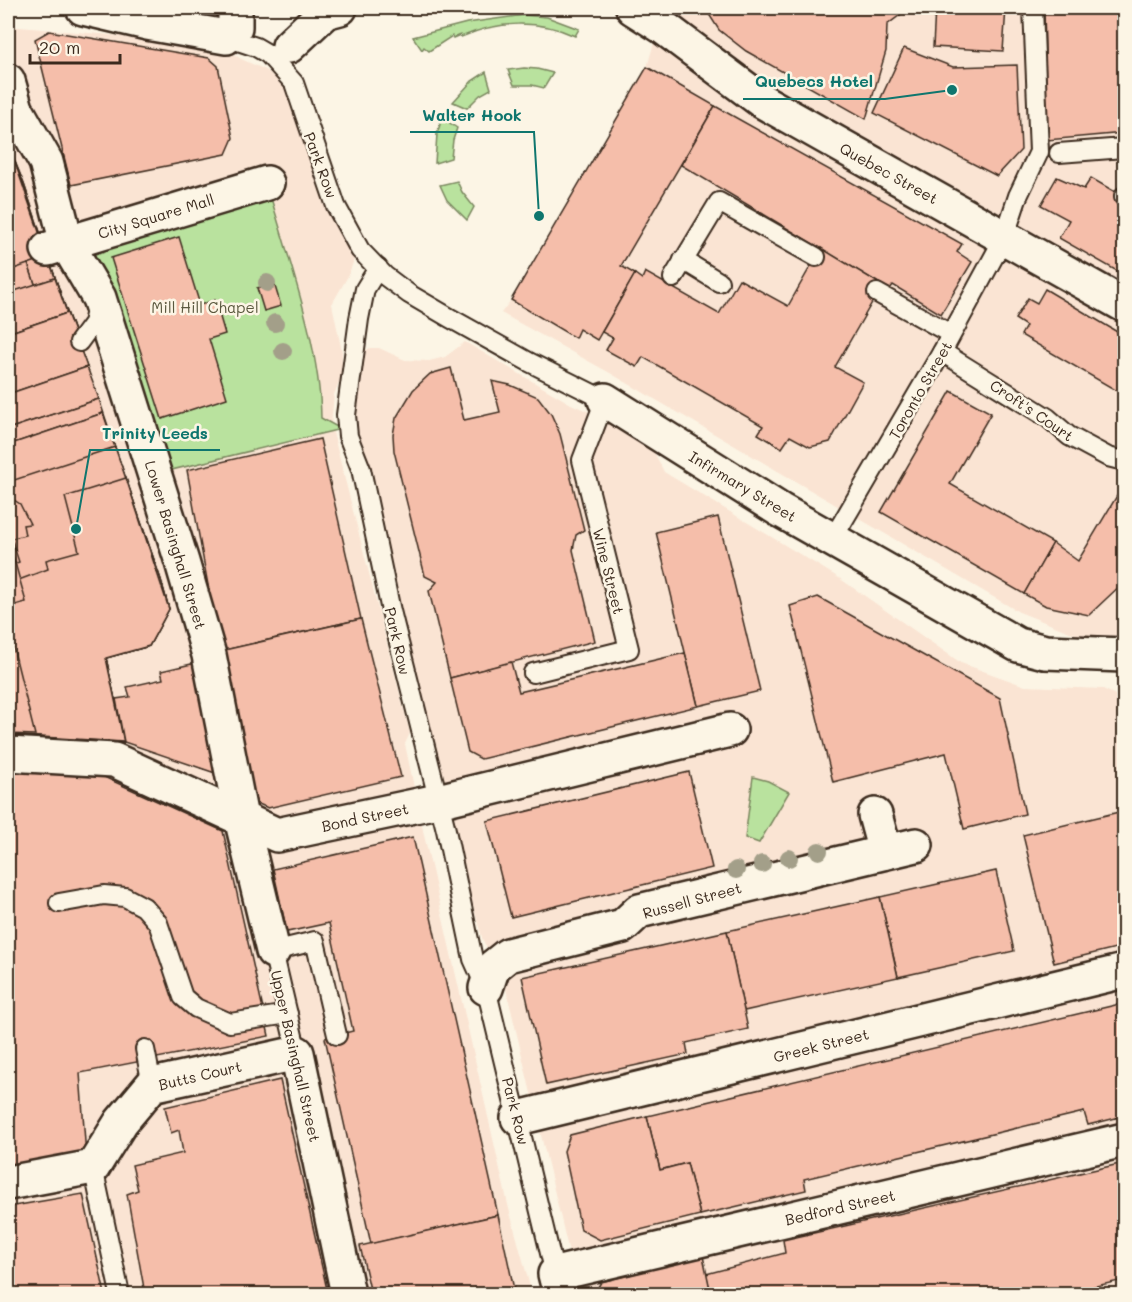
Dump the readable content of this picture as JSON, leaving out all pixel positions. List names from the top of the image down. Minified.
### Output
{"streets":{"street":["Quebec Street","City Square Mall","Infirmary Street","Lower Basinghall Street","Bond Street","Russell Street","Greek Street","Upper Basinghall Street","Butts Court","Bedford Street"],"lane":["Park Row","Toronto Street","Croft's Court","Wine Street"]},"crossings":[["Park Row","Infirmary Street"],["Park Row","Bond Street"],["Park Row","Russell Street"],["Park Row","Greek Street"],["Park Row","Bedford Street"],["Quebec Street","Toronto Street"],["City Square Mall","Lower Basinghall Street"],["Toronto Street","Croft's Court"],["Toronto Street","Infirmary Street"],["Infirmary Street","Wine Street"],["Lower Basinghall Street","Bond Street"],["Lower Basinghall Street","Upper Basinghall Street"],["Bond Street","Upper Basinghall Street"],["Upper Basinghall Street","Butts Court"]],"parks":["Mill Hill Chapel"],"places":["Quebecs Hotel","Walter Hook","Trinity Leeds"],"scale_bar":"20 m"}
